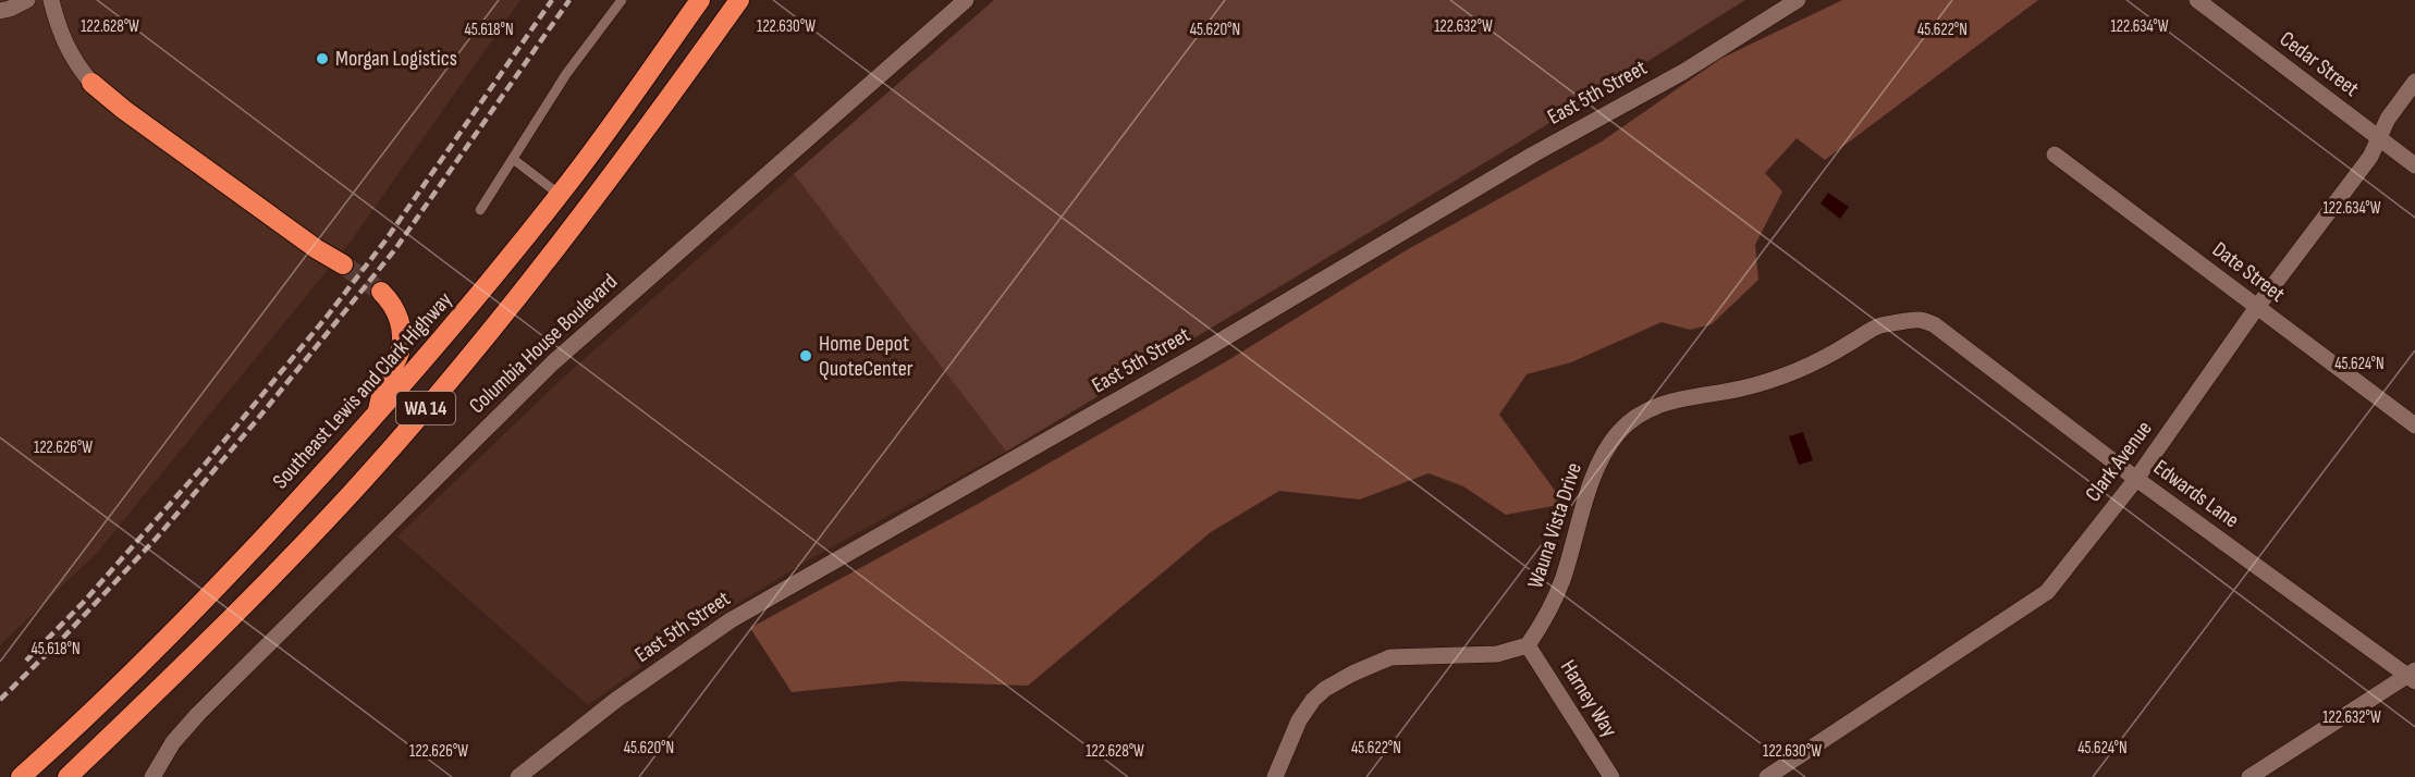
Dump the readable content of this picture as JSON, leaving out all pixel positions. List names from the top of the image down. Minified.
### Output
{"streets":{"highway":["Southeast Lewis and Clark Highway","WA 14"],"street":["Cedar Street","East 5th Street","Date Street","Columbia House Boulevard","Clark Avenue","Edwards Lane","Wauna Vista Drive","Harney Way"]},"crossings":[["Cedar Street","Clark Avenue"],["Date Street","Clark Avenue"],["Clark Avenue","Edwards Lane"],["Edwards Lane","Wauna Vista Drive"],["Wauna Vista Drive","Harney Way"]],"places":["Morgan Logistics","Home Depot QuoteCenter"],"coordinates":["122.628°W","122.632°W","122.634°W","122.630°W","45.618°N","45.620°N","45.622°N","45.624°N","122.626°W"]}
